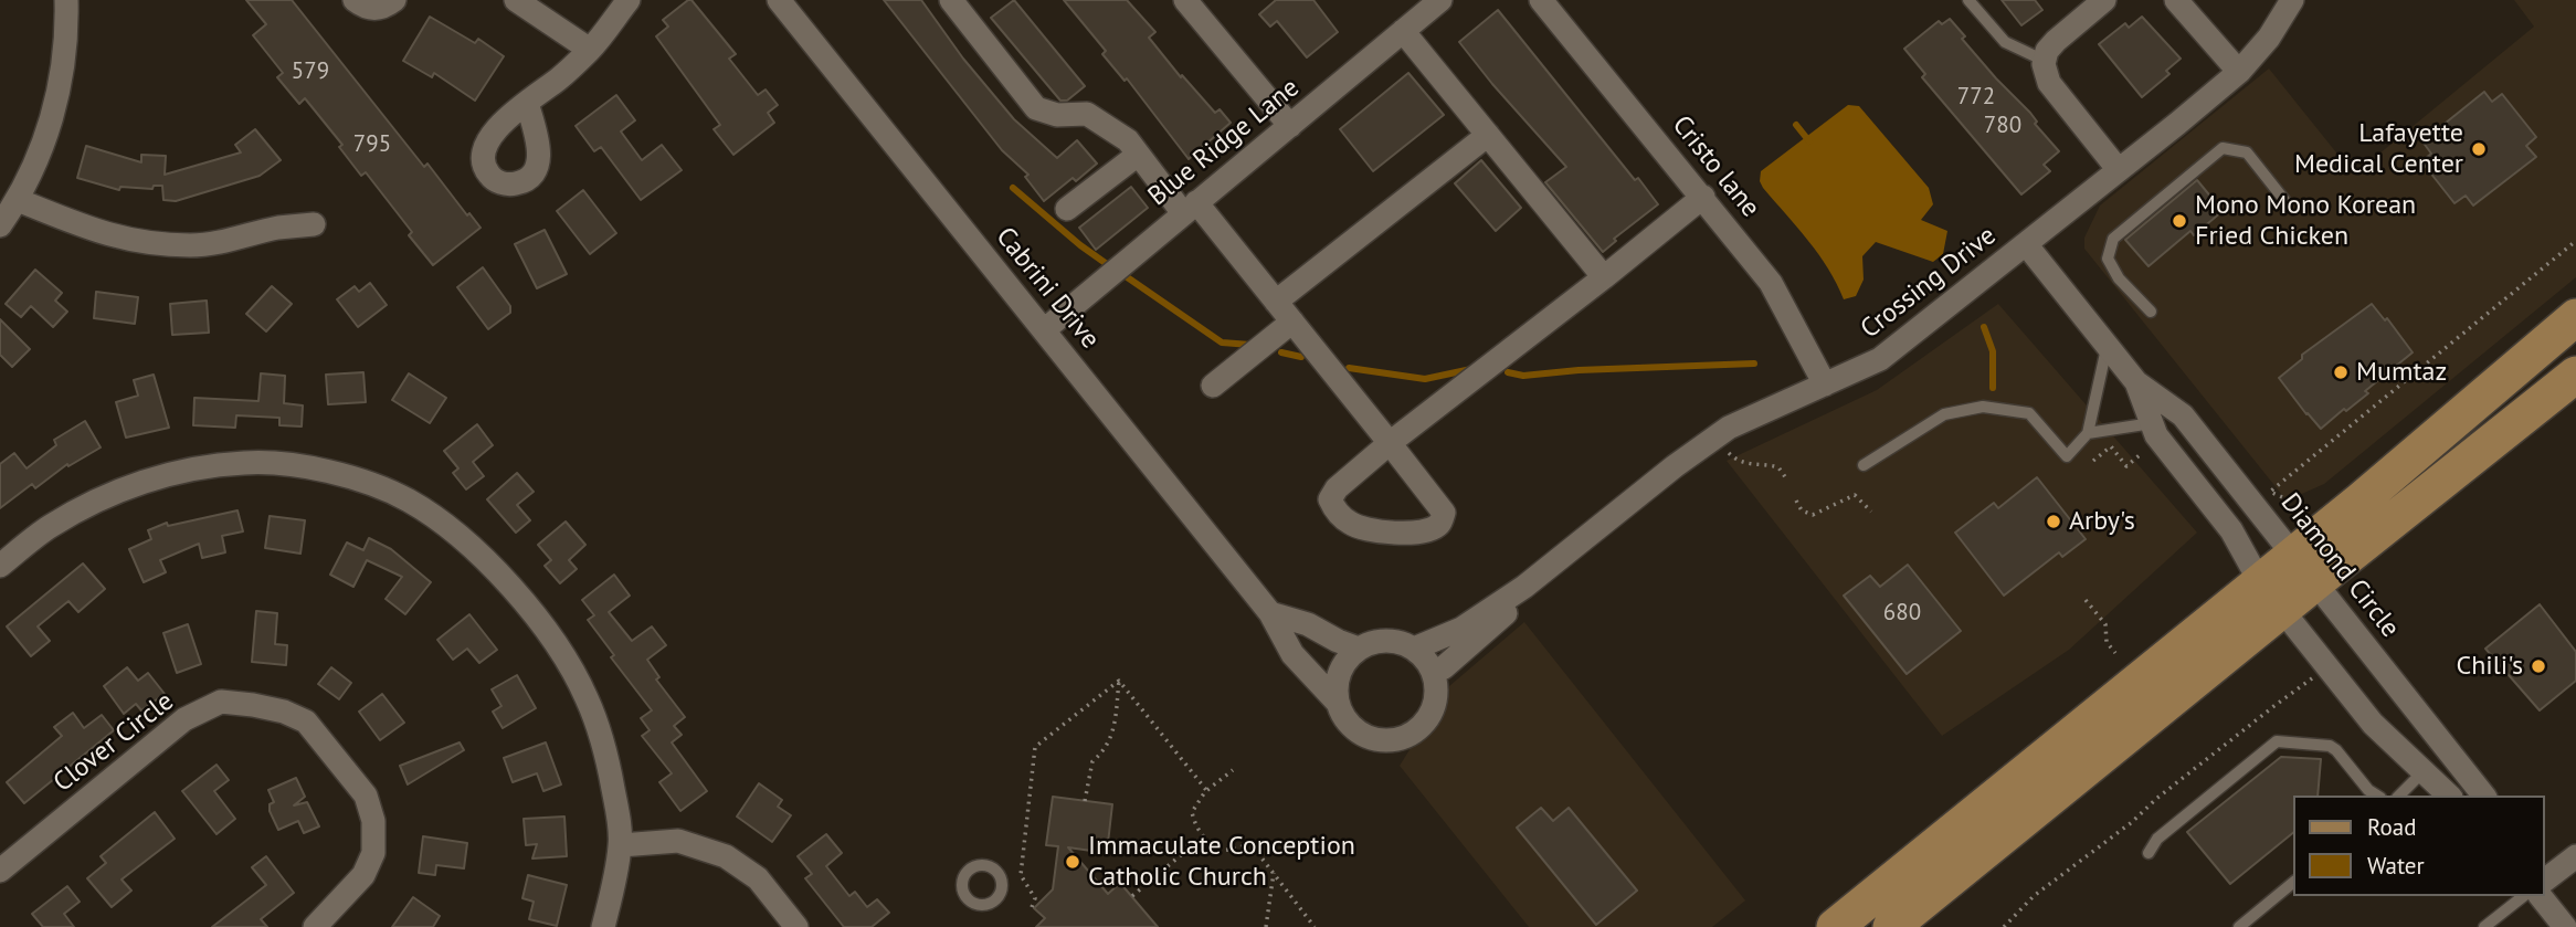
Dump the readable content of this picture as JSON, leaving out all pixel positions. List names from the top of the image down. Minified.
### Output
{"streets":{"street":["Blue Ridge Lane","Cristo lane","Crossing Drive","Cabrini Drive","Diamond Circle","Clover Circle"]},"crossings":[["Blue Ridge Lane","Cabrini Drive"],["Cristo lane","Crossing Drive"],["Crossing Drive","Cabrini Drive"],["Crossing Drive","Diamond Circle"]],"places":["Lafayette Medical Center","Mono Mono Korean Fried Chicken","Mumtaz","Arby's","Chili's","Immaculate Conception Catholic Church"],"house_numbers":["579","772","780","795","680"],"legend":["Road","Water"]}
